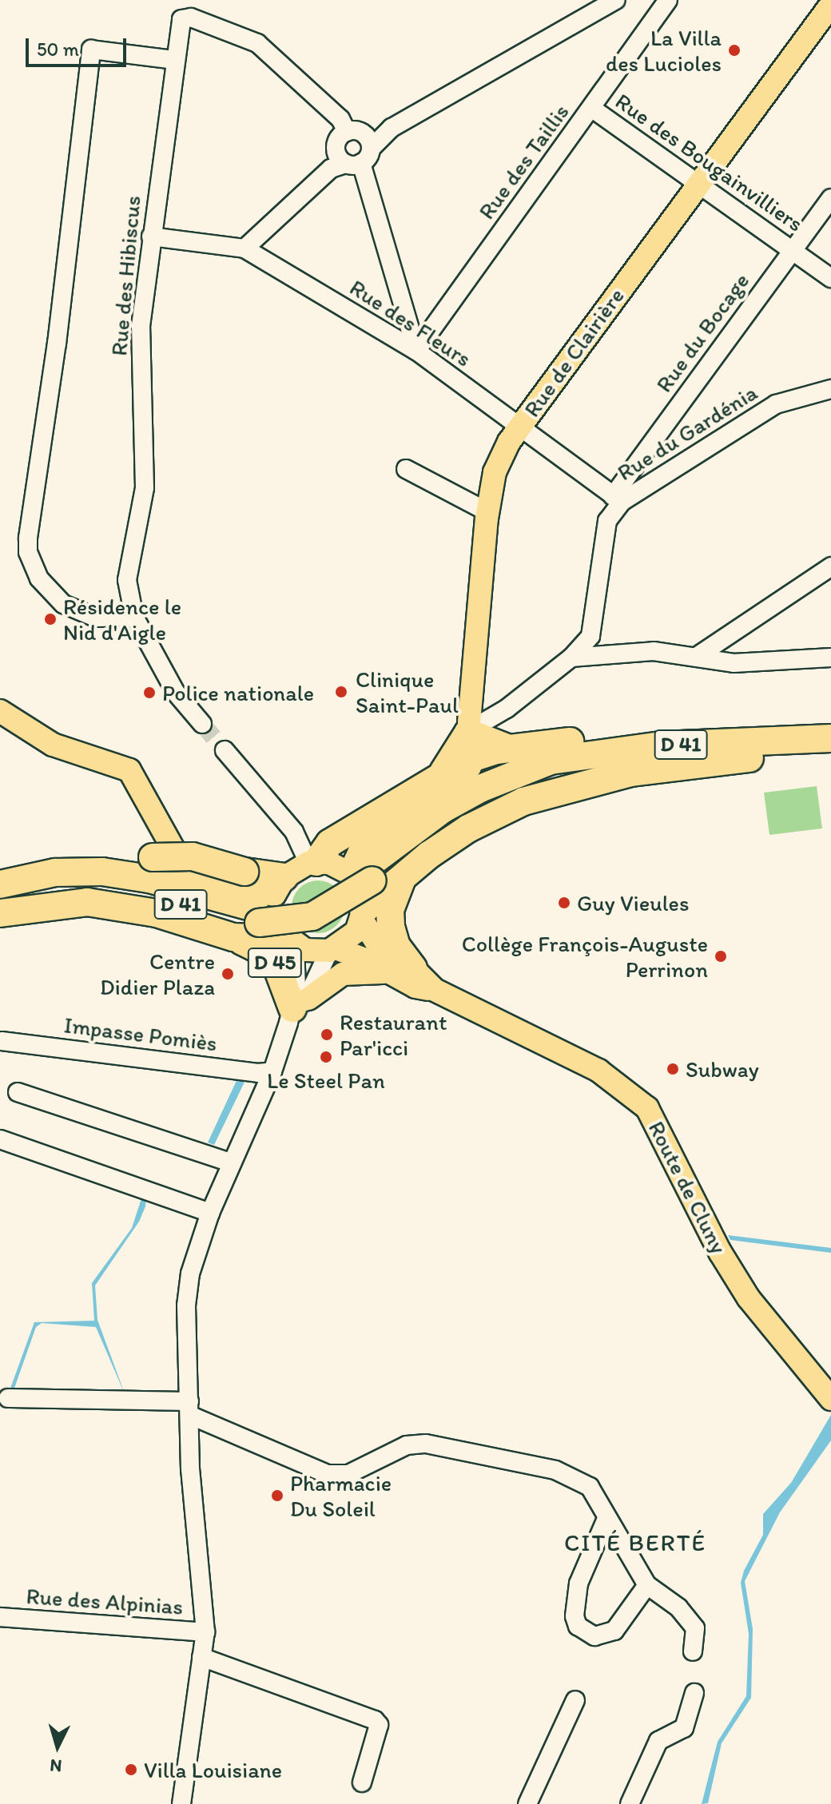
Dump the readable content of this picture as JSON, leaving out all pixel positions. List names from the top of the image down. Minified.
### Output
{"streets":{"highway":["D 41","D 45"],"main road":["Rue de Clairière","Route de Cluny"],"street":["Rue des Taillis","Rue des Bougainvilliers","Rue des Hibiscus","Rue des Fleurs","Rue du Bocage","Rue du Gardénia","Impasse Pomiès","Rue des Alpinias"]},"crossings":[["Rue des Taillis","Rue des Bougainvilliers"],["Rue des Taillis","Rue des Fleurs"],["Rue des Bougainvilliers","Rue du Bocage"],["Rue des Bougainvilliers","Rue de Clairière"],["Rue des Hibiscus","Rue des Fleurs"],["Rue des Fleurs","Rue du Bocage"],["Rue des Fleurs","Rue de Clairière"],["Rue des Fleurs","Rue du Gardénia"],["Rue du Bocage","Rue du Gardénia"],["Rue de Clairière","Rue du Gardénia"],["D 41","D 45"],["D 41","Route de Cluny"],["D 45","Impasse Pomiès"],["D 45","Route de Cluny"],["D 45","Rue des Alpinias"]],"districts":["CITÉ BERTÉ"],"places":["La Villa des Lucioles","Résidence le Nid d'Aigle","Clinique Saint-Paul","Police nationale","Guy Vieules","Collège François-Auguste Perrinon","Centre Didier Plaza","Restaurant Par'icci","Le Steel Pan","Subway","Pharmacie Du Soleil","Villa Louisiane"],"scale_bar":"50 m","north":"bottom"}
